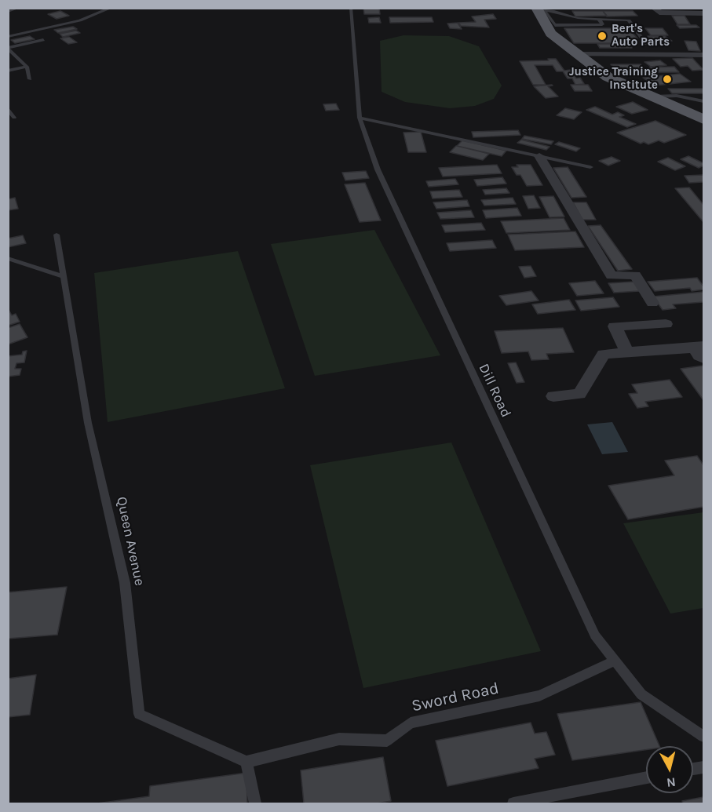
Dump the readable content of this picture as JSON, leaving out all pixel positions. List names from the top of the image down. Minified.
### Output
{"streets":{"lane":["Dill Road","Queen Avenue","Sword Road"]},"crossings":[["Dill Road","Sword Road"],["Queen Avenue","Sword Road"]],"places":["Bert's Auto Parts","Justice Training Institute"],"north":"bottom"}
